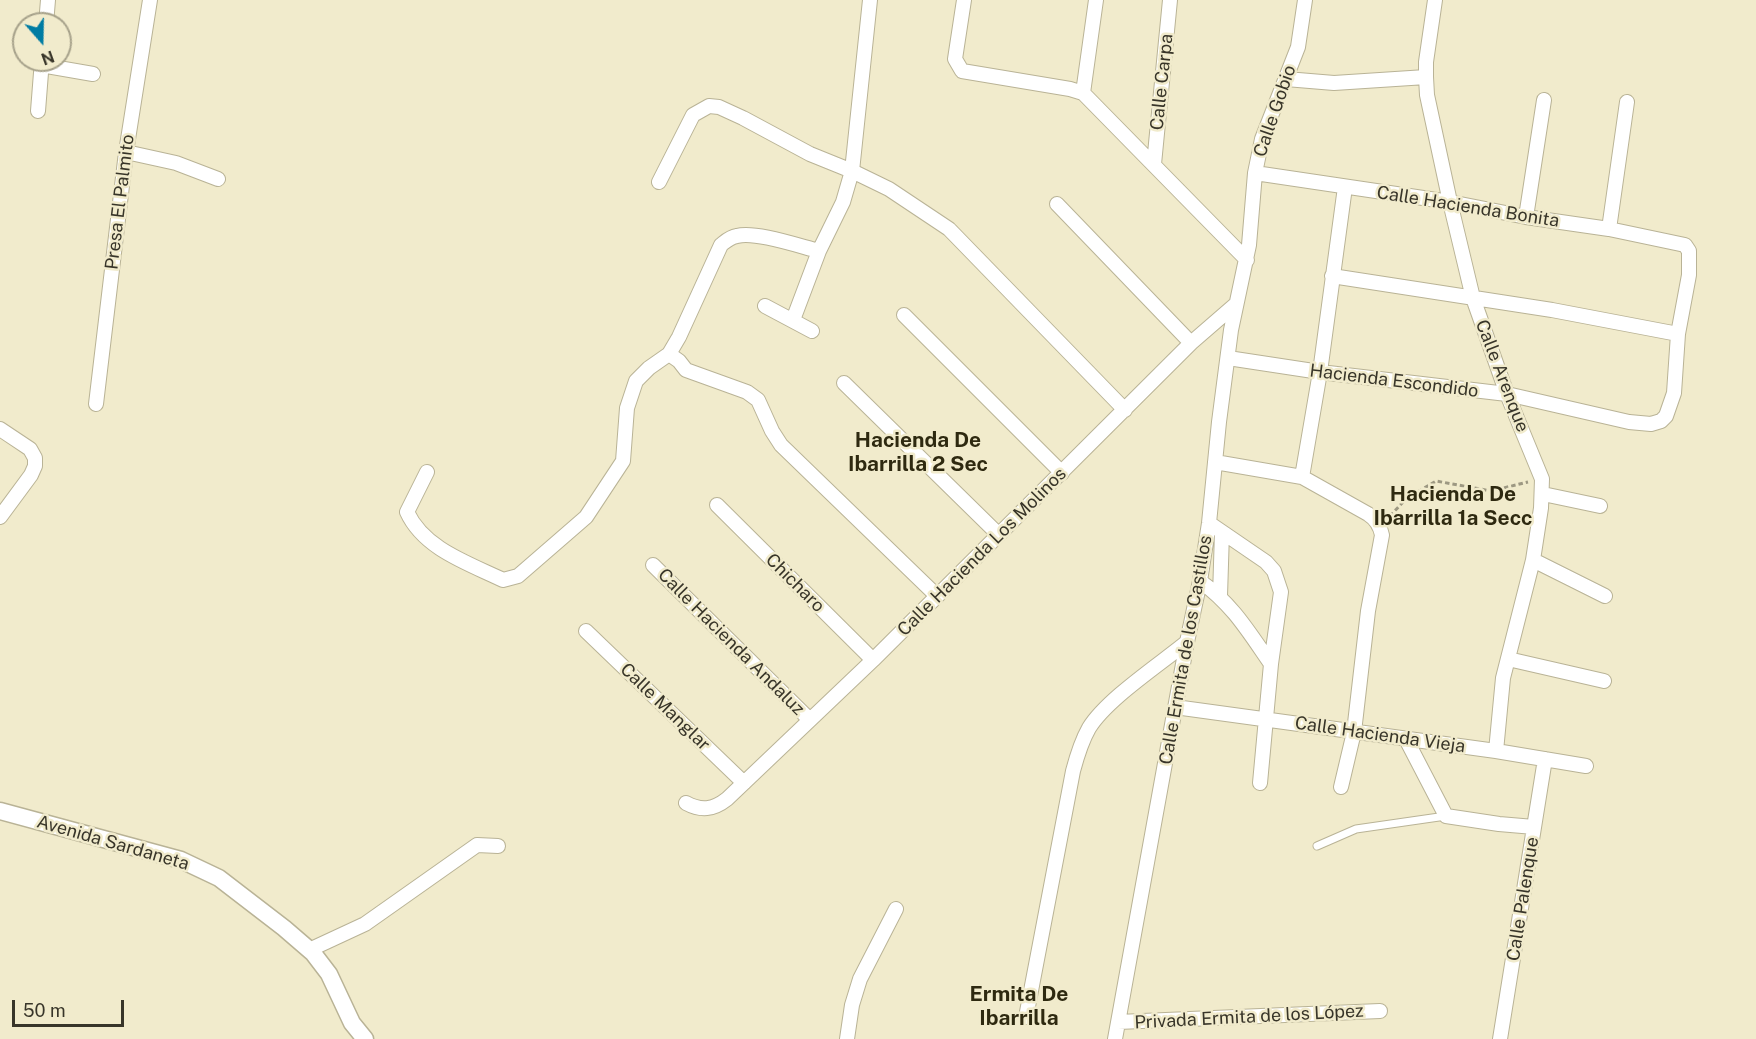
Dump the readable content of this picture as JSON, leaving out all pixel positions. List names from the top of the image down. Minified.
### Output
{"streets":{"street":["Calle Carpa","Calle Gobio","Presa El Palmito","Calle Hacienda Bonita","Calle Arenque","Hacienda Escondido","Calle Hacienda Los Molinos","Chicharo","Calle Hacienda Andaluz","Calle Ermita de los Castillos","Calle Manglar","Calle Hacienda Vieja","Avenida Sardaneta","Calle Palenque","Privada Ermita de los López"]},"crossings":[["Calle Gobio","Calle Hacienda Bonita"],["Calle Gobio","Calle Ermita de los Castillos"],["Calle Hacienda Bonita","Calle Arenque"],["Calle Hacienda Bonita","Hacienda Escondido"],["Calle Arenque","Hacienda Escondido"],["Calle Arenque","Calle Hacienda Vieja"],["Hacienda Escondido","Calle Ermita de los Castillos"],["Calle Hacienda Los Molinos","Chicharo"],["Calle Hacienda Los Molinos","Calle Hacienda Andaluz"],["Calle Hacienda Los Molinos","Calle Ermita de los Castillos"],["Calle Hacienda Los Molinos","Calle Manglar"],["Calle Ermita de los Castillos","Calle Hacienda Vieja"],["Calle Ermita de los Castillos","Privada Ermita de los López"],["Calle Hacienda Vieja","Calle Palenque"]],"districts":["Hacienda De Ibarrilla 2 Sec","Hacienda De Ibarrilla 1a Secc","Ermita De Ibarrilla"],"scale_bar":"50 m","north":"bottom"}
